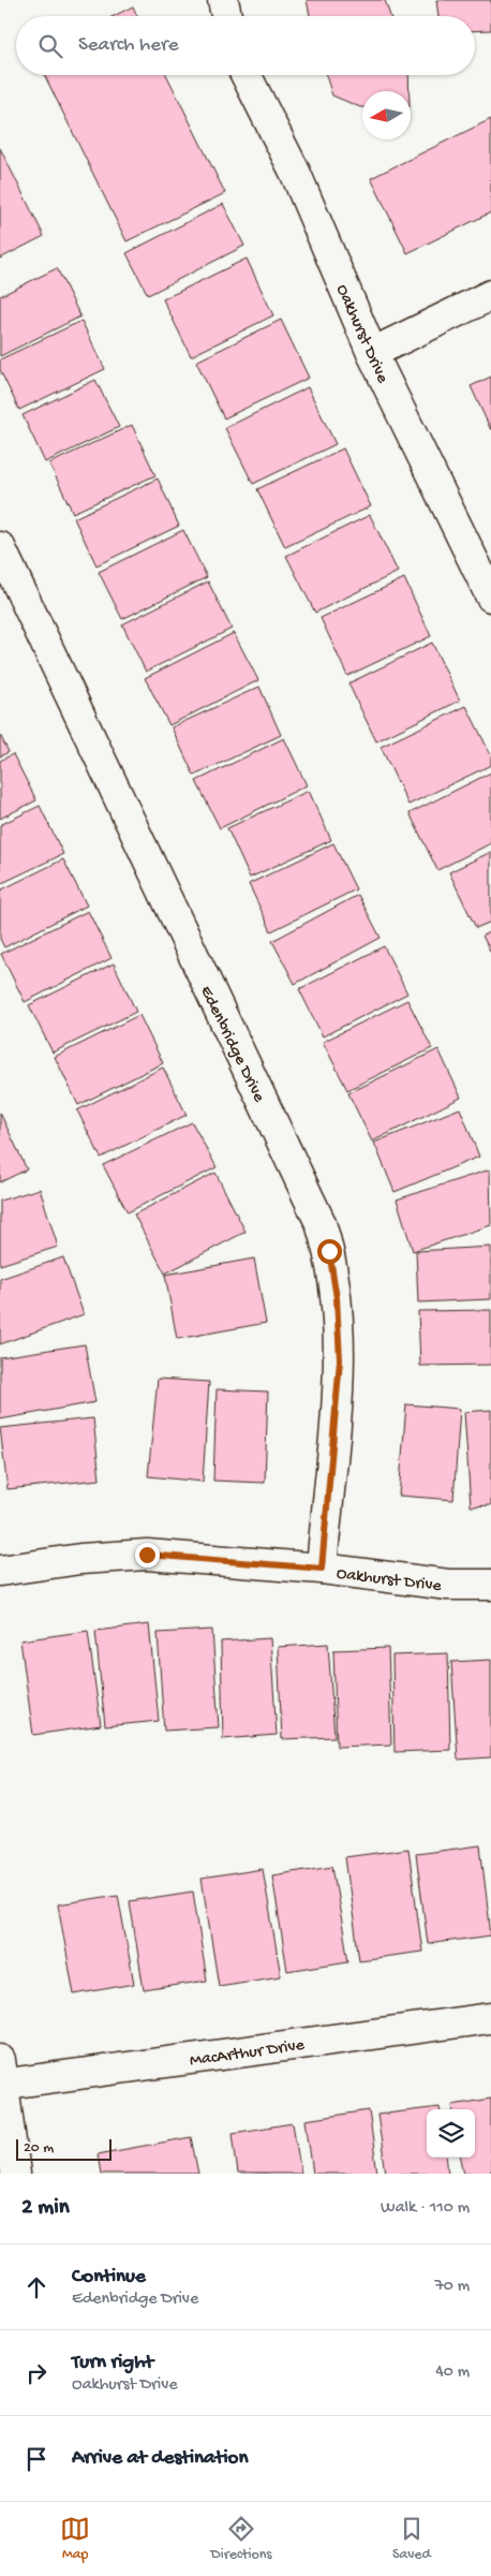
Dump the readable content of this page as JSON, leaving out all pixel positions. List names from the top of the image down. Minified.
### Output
{"streets":{"street":["Oakhurst Drive","Edenbridge Drive","MacArthur Drive"]},"crossings":[["Oakhurst Drive","Edenbridge Drive"]],"scale_bar":"20 m","north":"left","page":{"search":"Search here","scale":"20 m","heading":["2 min","Walk · 110 m"],"list":[["Continue","Edenbridge Drive","70 m"],["Turn right","Oakhurst Drive","40 m"],"Arrive at destination"],"nav":["Map","Directions","Saved"]}}
